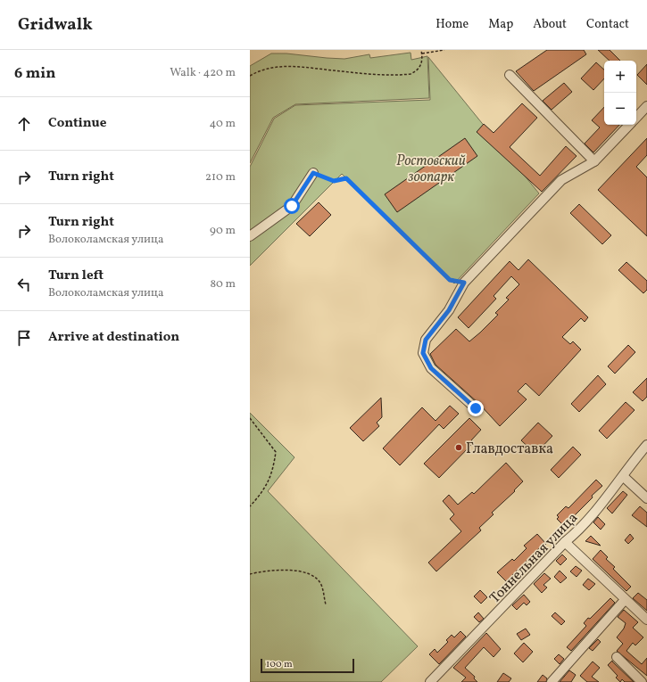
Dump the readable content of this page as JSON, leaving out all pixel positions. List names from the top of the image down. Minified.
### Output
{"streets":{"street":["Тоннельная улица"]},"parks":["Ростовский зоопарк"],"places":["Главдоставка"],"scale_bar":"100 m","page":{"header":"Gridwalk","nav":["Home","Map","About","Contact"],"heading":["6 min","Walk · 420 m"],"map_buttons":["+","−"],"list":[["Continue","40 m"],["Turn right","210 m"],["Turn right","Волоколамская улица","90 m"],["Turn left","Волоколамская улица","80 m"],"Arrive at destination"],"scale":"100 m"}}
